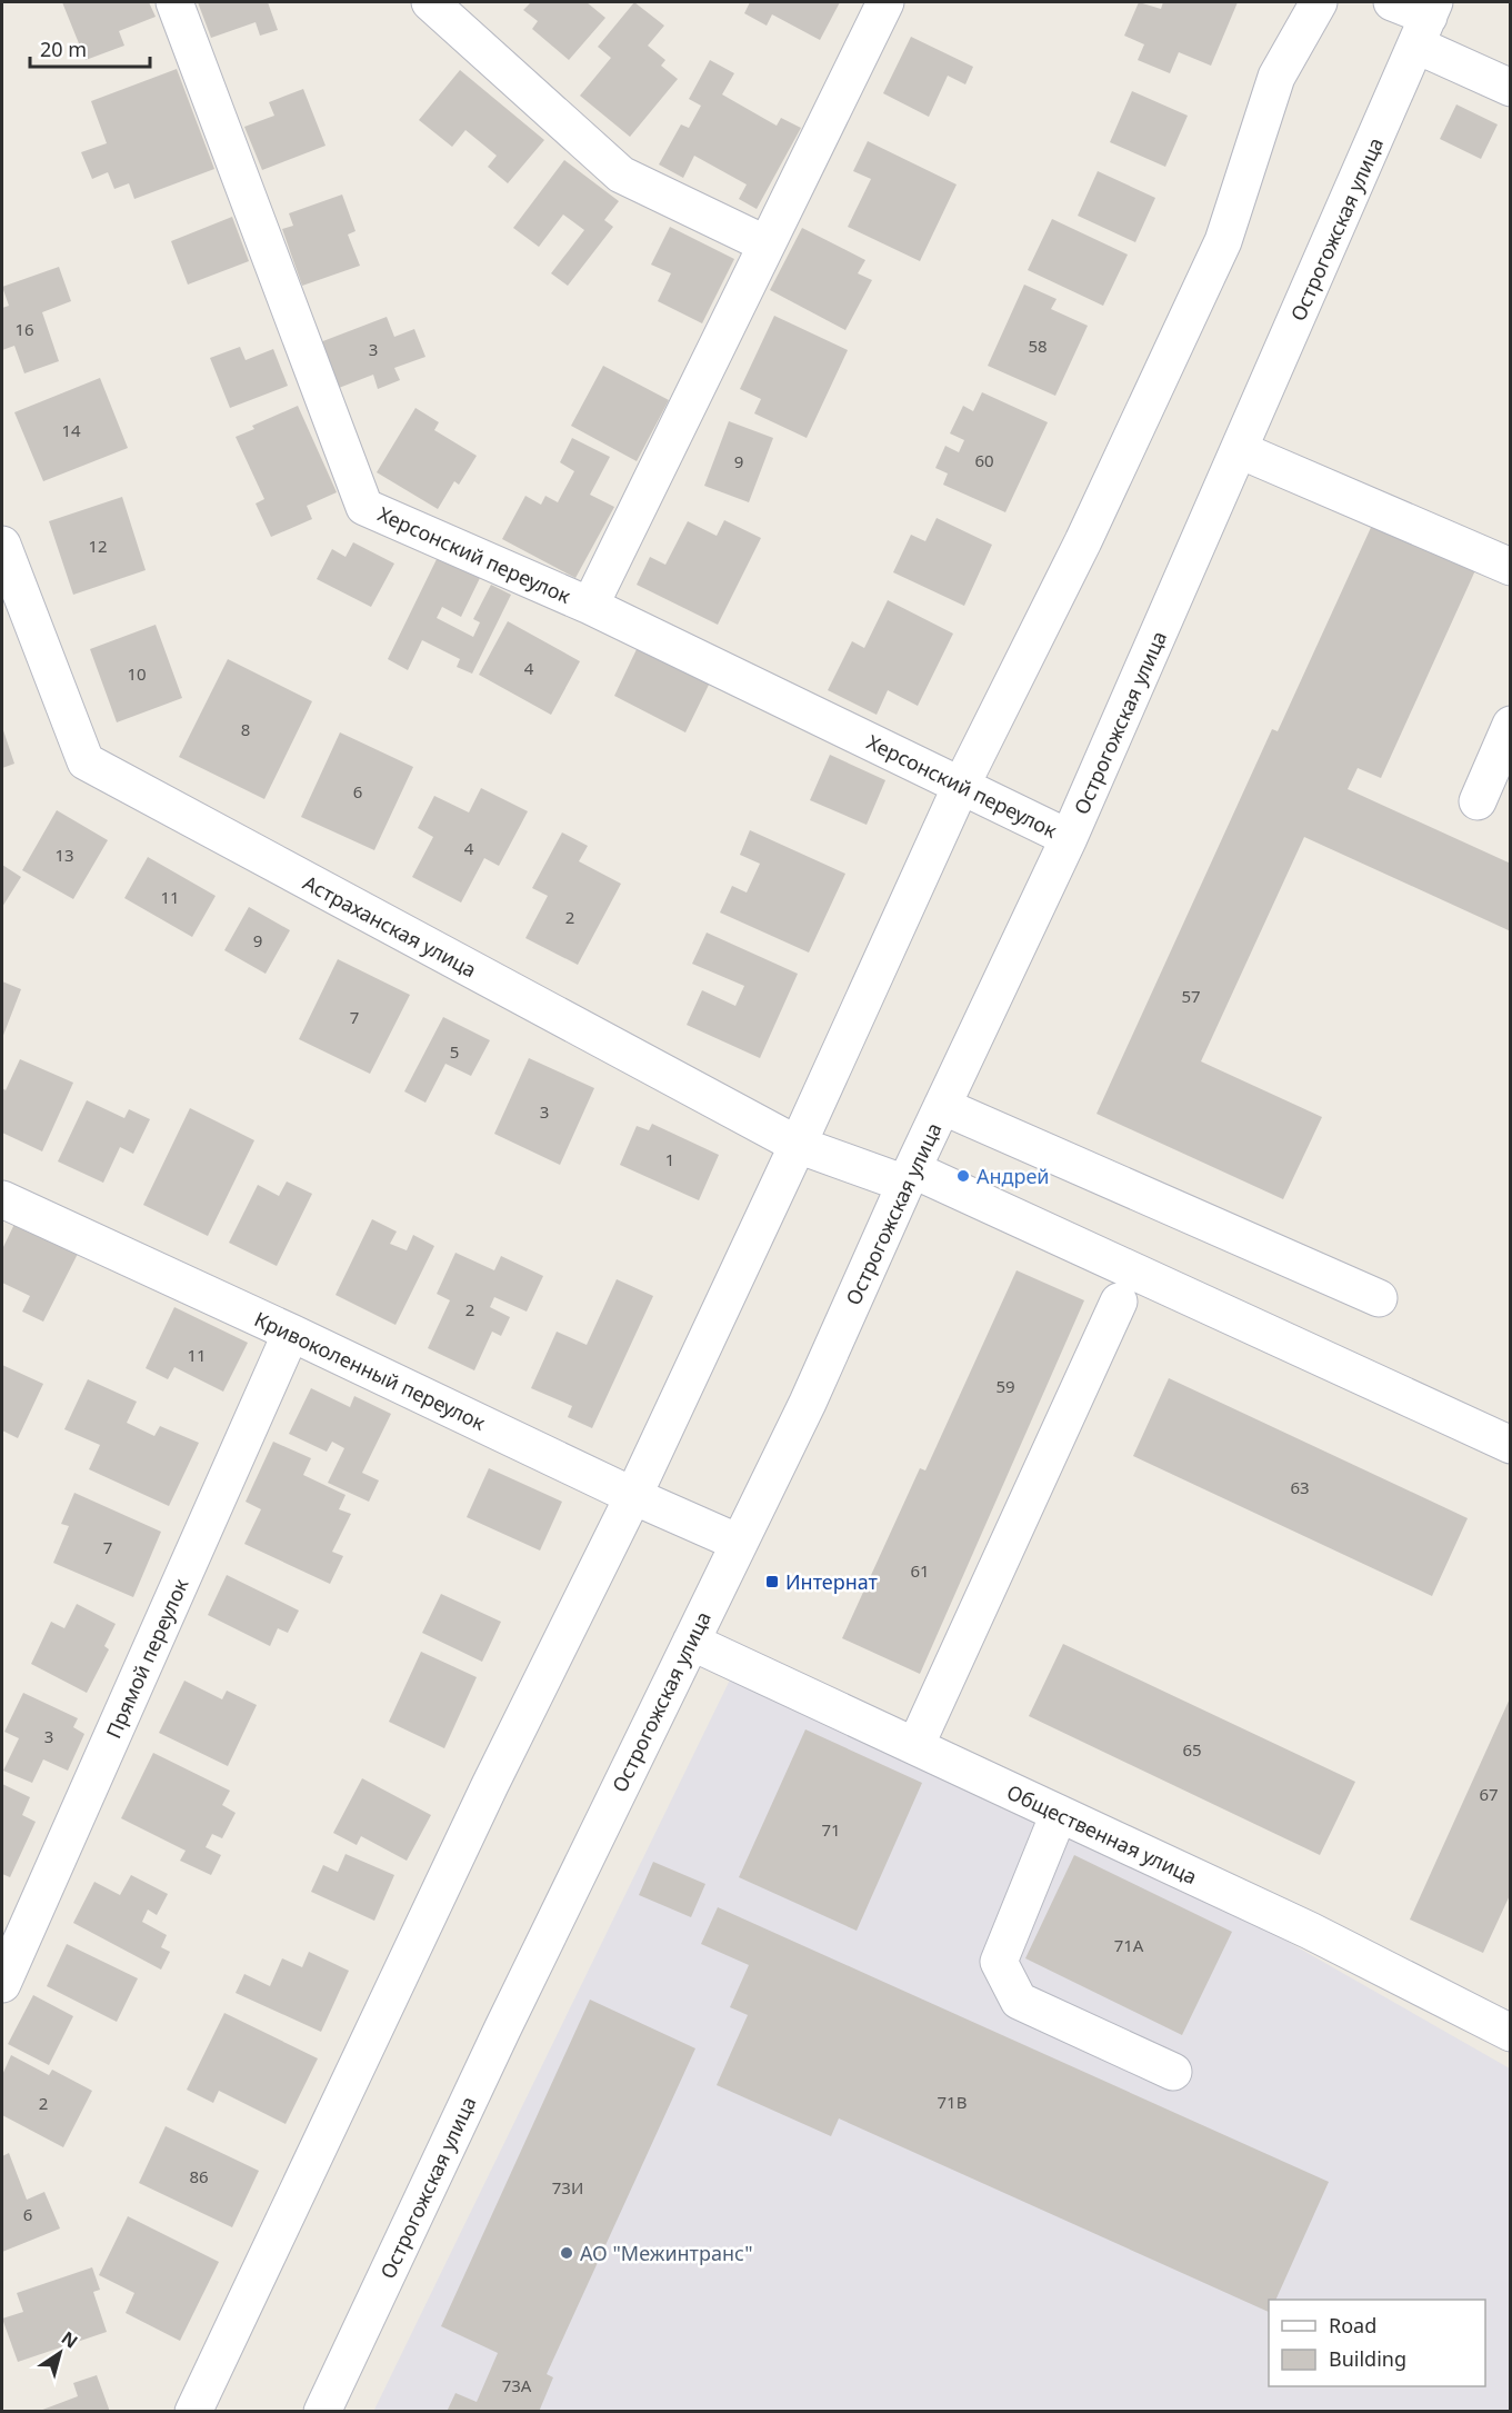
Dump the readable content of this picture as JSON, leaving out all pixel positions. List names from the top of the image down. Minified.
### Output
{"streets":{"street":["Острогожская улица","Херсонский переулок","Астраханская улица","Кривоколенный переулок","Прямой переулок","Общественная улица"]},"crossings":[["Острогожская улица","Херсонский переулок"],["Острогожская улица","Астраханская улица"],["Острогожская улица","Кривоколенный переулок"],["Острогожская улица","Общественная улица"],["Кривоколенный переулок","Прямой переулок"]],"places":{"other":["Андрей","АО \"Межинтранс\""],"transit":["Интернат"]},"house_numbers":["16","58","3","14","60","9","12","4","10","8","6","4","13","11","2","9","57","7","5","3","1","2","11","59","63","7","61","3","65","67","71","71А","71В","2","86","73И","6","73А"],"legend":["Road","Building"],"scale_bar":"20 m","north":"top right"}
